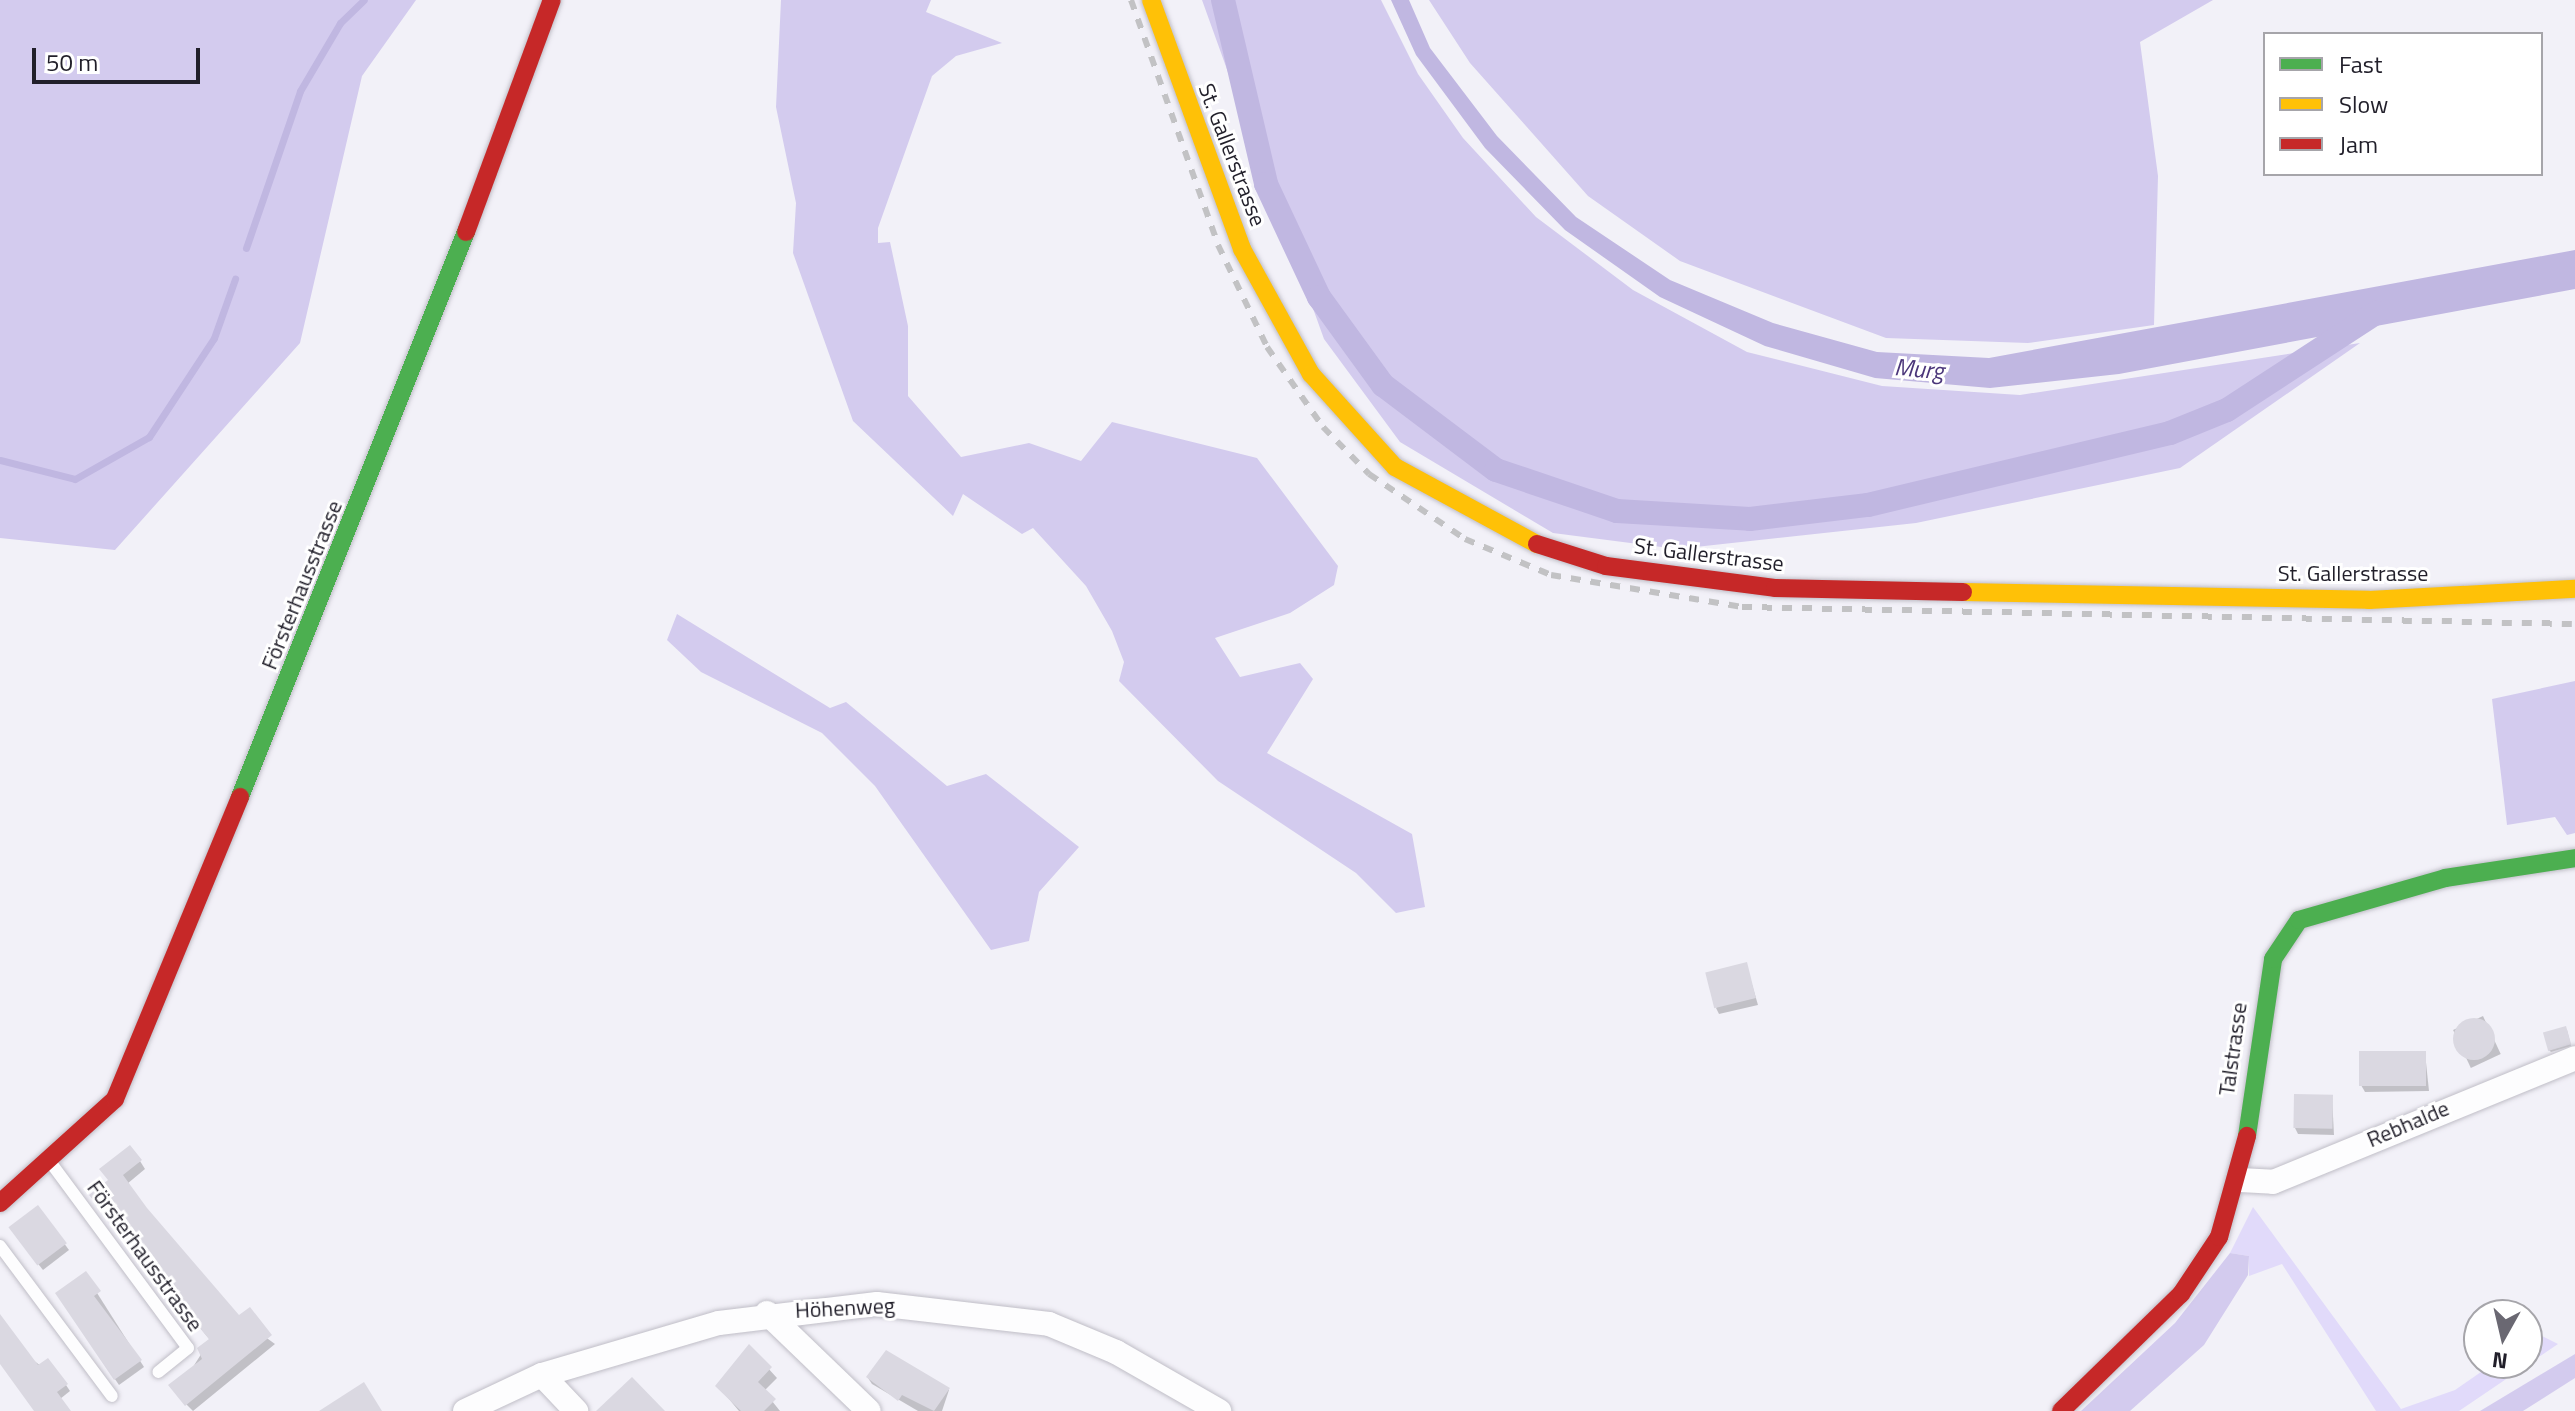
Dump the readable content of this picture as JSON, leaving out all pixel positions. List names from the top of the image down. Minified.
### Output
{"streets":{"street":["St. Gallerstrasse","Försterhausstrasse","Talstrasse","Rebhalde","Höhenweg"]},"crossings":[["Talstrasse","Rebhalde"]],"water":["Murg"],"legend":["Fast","Slow","Jam"],"scale_bar":"50 m","north":"bottom"}
